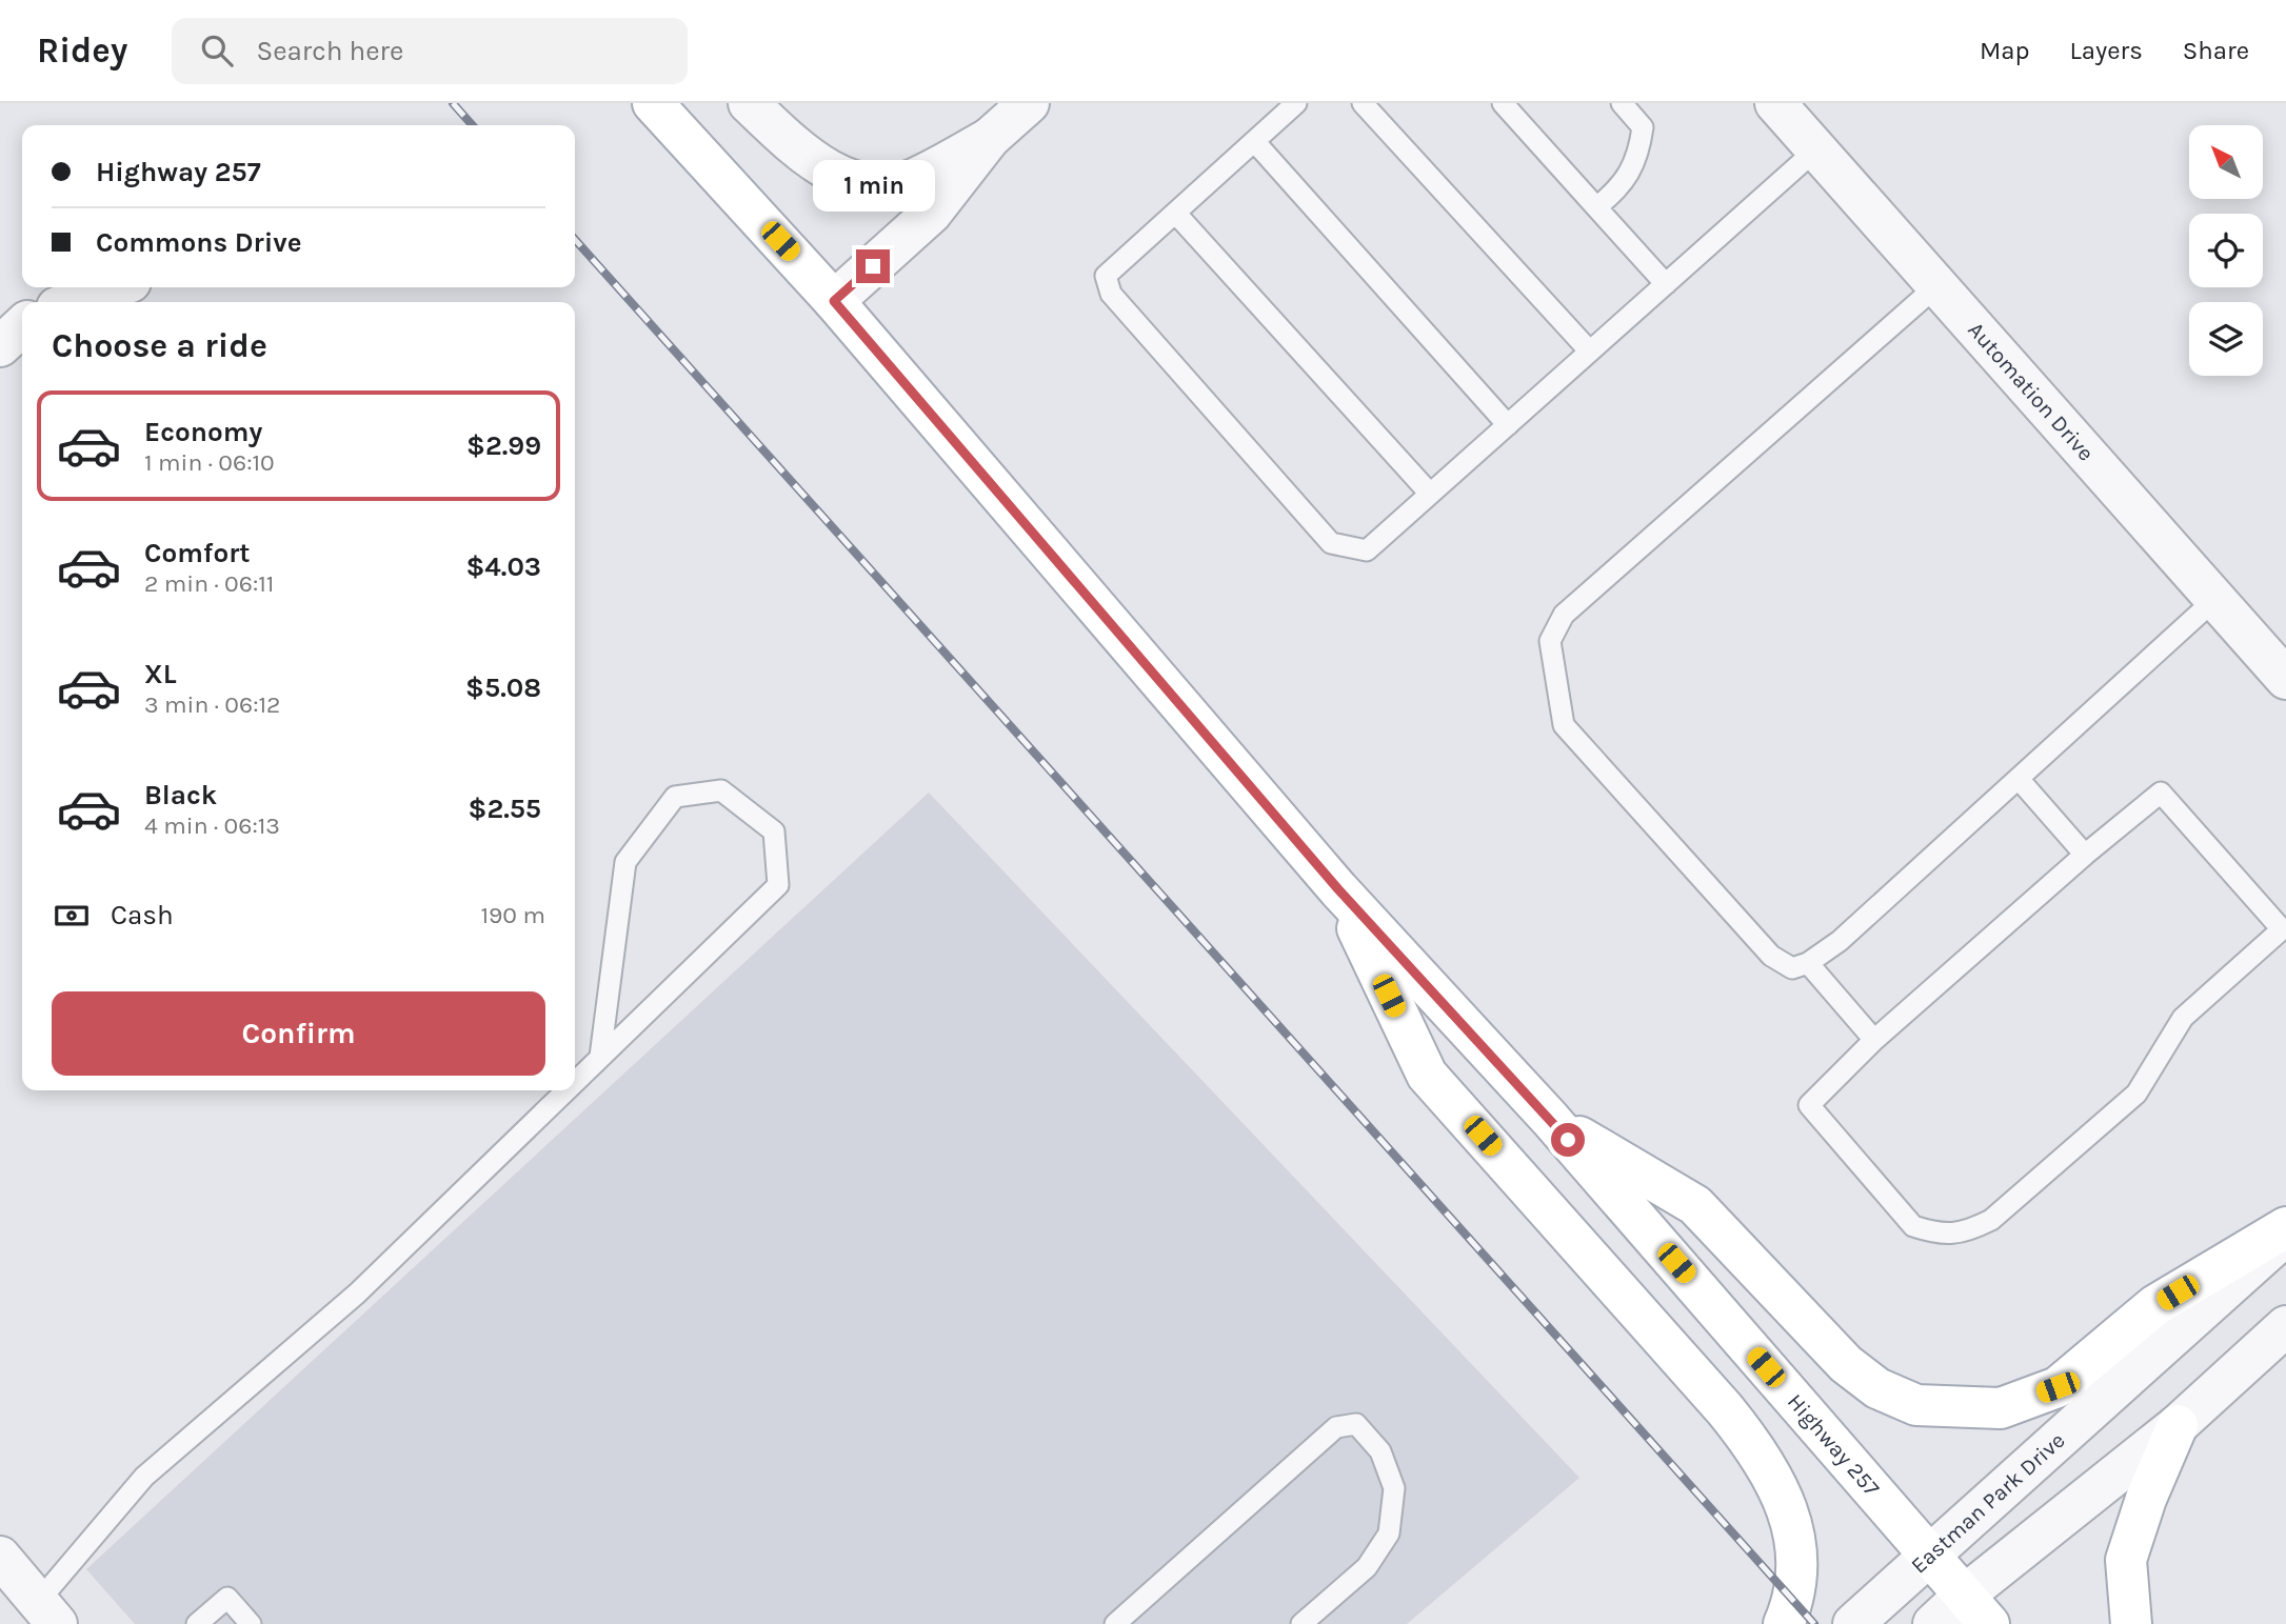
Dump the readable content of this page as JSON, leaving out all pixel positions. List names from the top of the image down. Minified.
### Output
{"streets":{"main road":["Highway 257"],"street":["Automation Drive","Eastman Park Drive"]},"crossings":[["Highway 257","Eastman Park Drive"]],"north":"top left","page":{"header":"Ridey","search":"Search here","nav":["Map","Layers","Share"],"banner":["Highway 257","Commons Drive"],"bubble":"1 min","heading":"Choose a ride","list":[{"name":"Economy","note":"1 min · 06:10","value":"$2.99"},{"name":"Comfort","note":"2 min · 06:11","value":"$4.03"},{"name":"XL","note":"3 min · 06:12","value":"$5.08"},{"name":"Black","note":"4 min · 06:13","value":"$2.55"}],"pay":["Cash","190 m"],"buttons":"Confirm"}}
